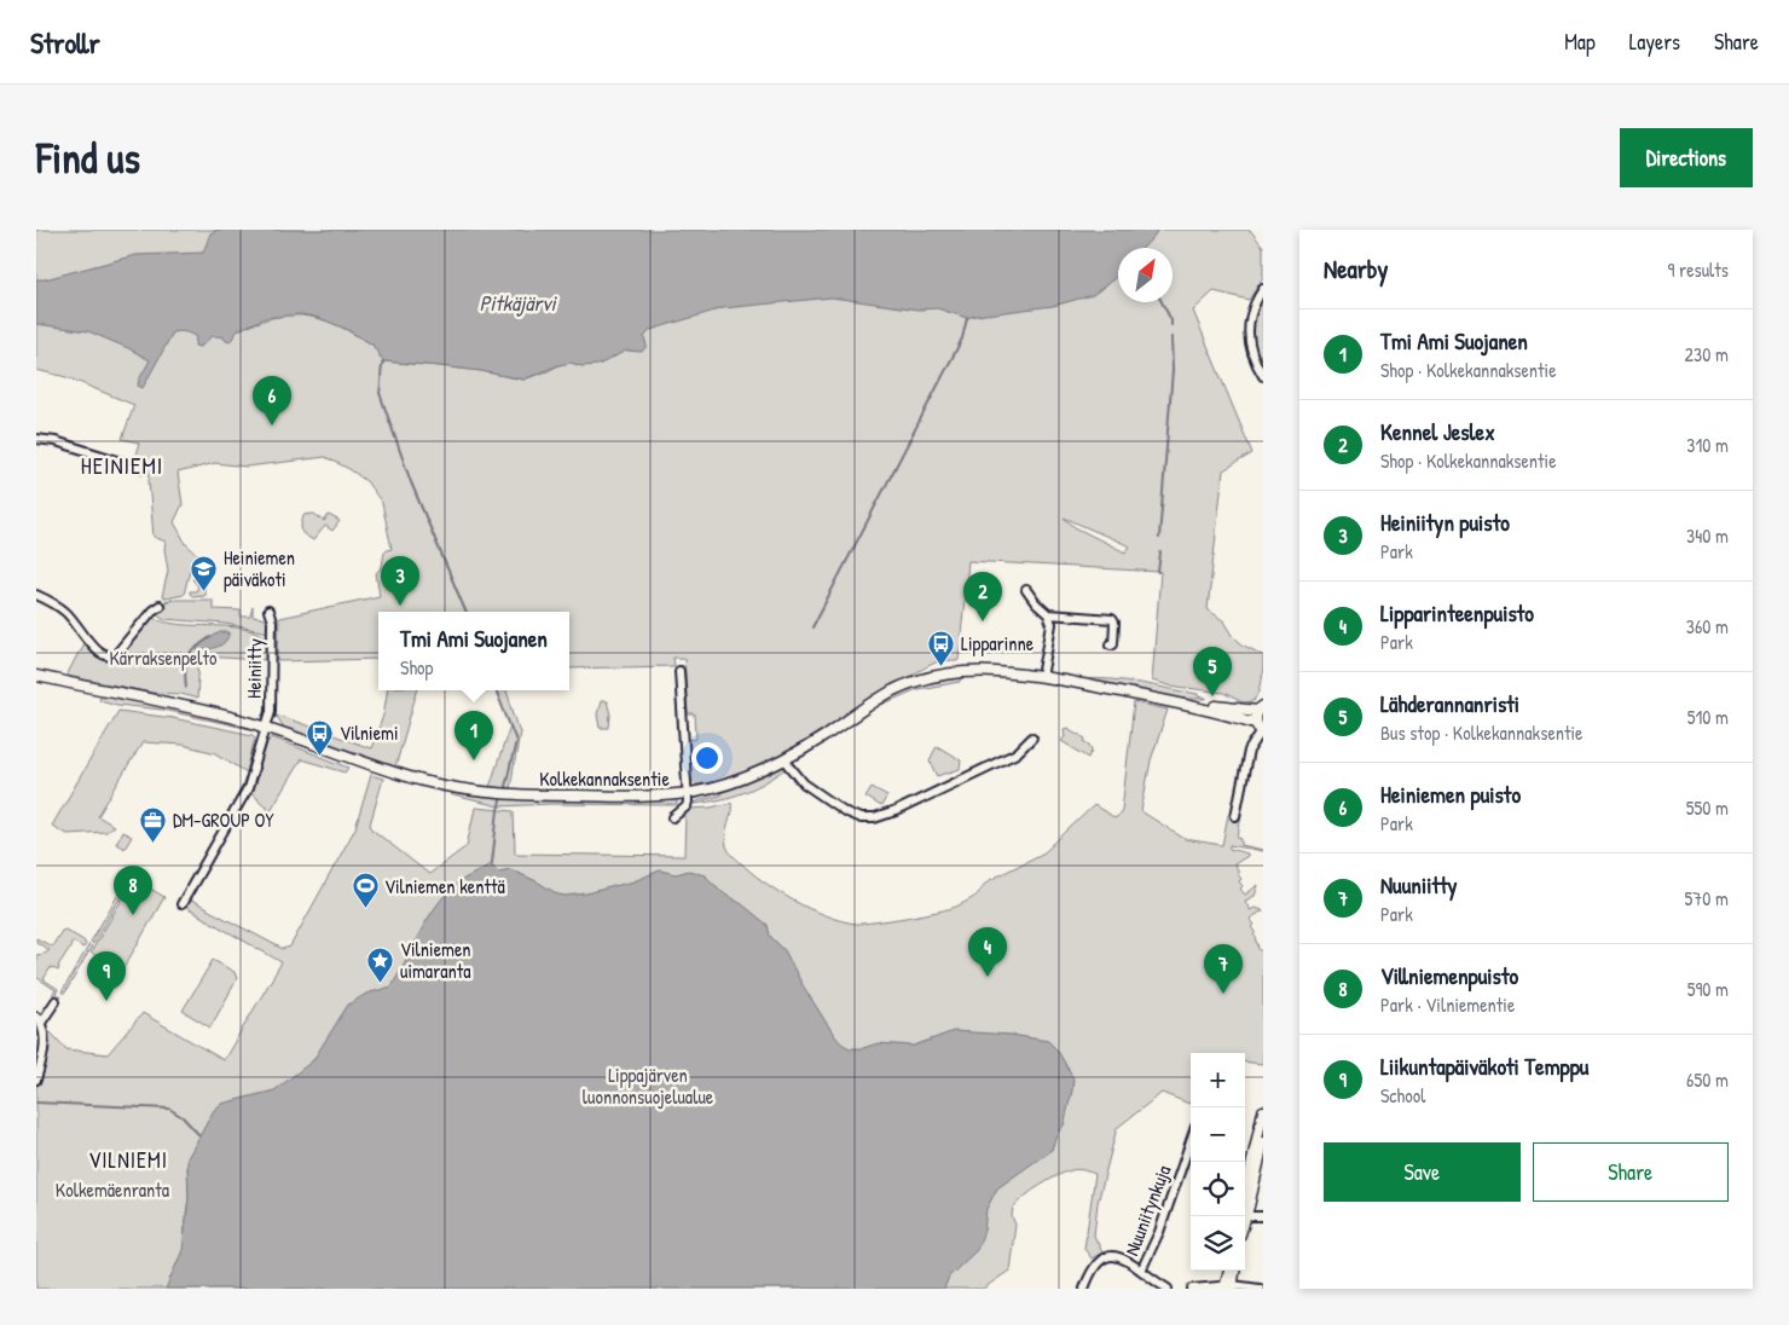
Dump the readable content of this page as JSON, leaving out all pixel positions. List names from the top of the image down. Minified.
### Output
{"streets":{"main road":["Kolkekannaksentie"],"street":["Heiniitty","Nuuniitynkuja"]},"crossings":[["Heiniitty","Kolkekannaksentie"]],"districts":["HEINIEMI","VILNIEMI"],"water":["Pitkäjärvi"],"parks":["Kärraksenpelto","Lippajärven luonnonsuojelualue","Kolkemäenranta"],"places":{"school or university":["Heiniemen päiväkoti"],"bus stop":["Lipparinne","Vilniemi"],"office":["DM-GROUP OY"],"sports":["Vilniemen kenttä"],"place":["Vilniemen uimaranta"]},"north":"top right","page":{"header":"Strollr","nav":["Map","Layers","Share"],"buttons":["Directions",["Save","Share"]],"title":"Find us","heading":["Nearby","9 results"],"list":[{"mark":"1","name":"Tmi Ami Suojanen","note":"Shop · Kolkekannaksentie","value":"230 m"},{"mark":"2","name":"Kennel Jeslex","note":"Shop · Kolkekannaksentie","value":"310 m"},{"mark":"3","name":"Heiniityn puisto","note":"Park","value":"340 m"},{"mark":"4","name":"Lipparinteenpuisto","note":"Park","value":"360 m"},{"mark":"5","name":"Lähderannanristi","note":"Bus stop · Kolkekannaksentie","value":"510 m"},{"mark":"6","name":"Heiniemen puisto","note":"Park","value":"550 m"},{"mark":"7","name":"Nuuniitty","note":"Park","value":"570 m"},{"mark":"8","name":"Villniemenpuisto","note":"Park · Vilniementie","value":"590 m"},{"mark":"9","name":"Liikuntapäiväkoti Temppu","note":"School","value":"650 m"}],"pins":["6","3","2","5","1","8","4","7","9"],"popup":["Tmi Ami Suojanen","Shop"],"map_buttons":["+","−"]}}
